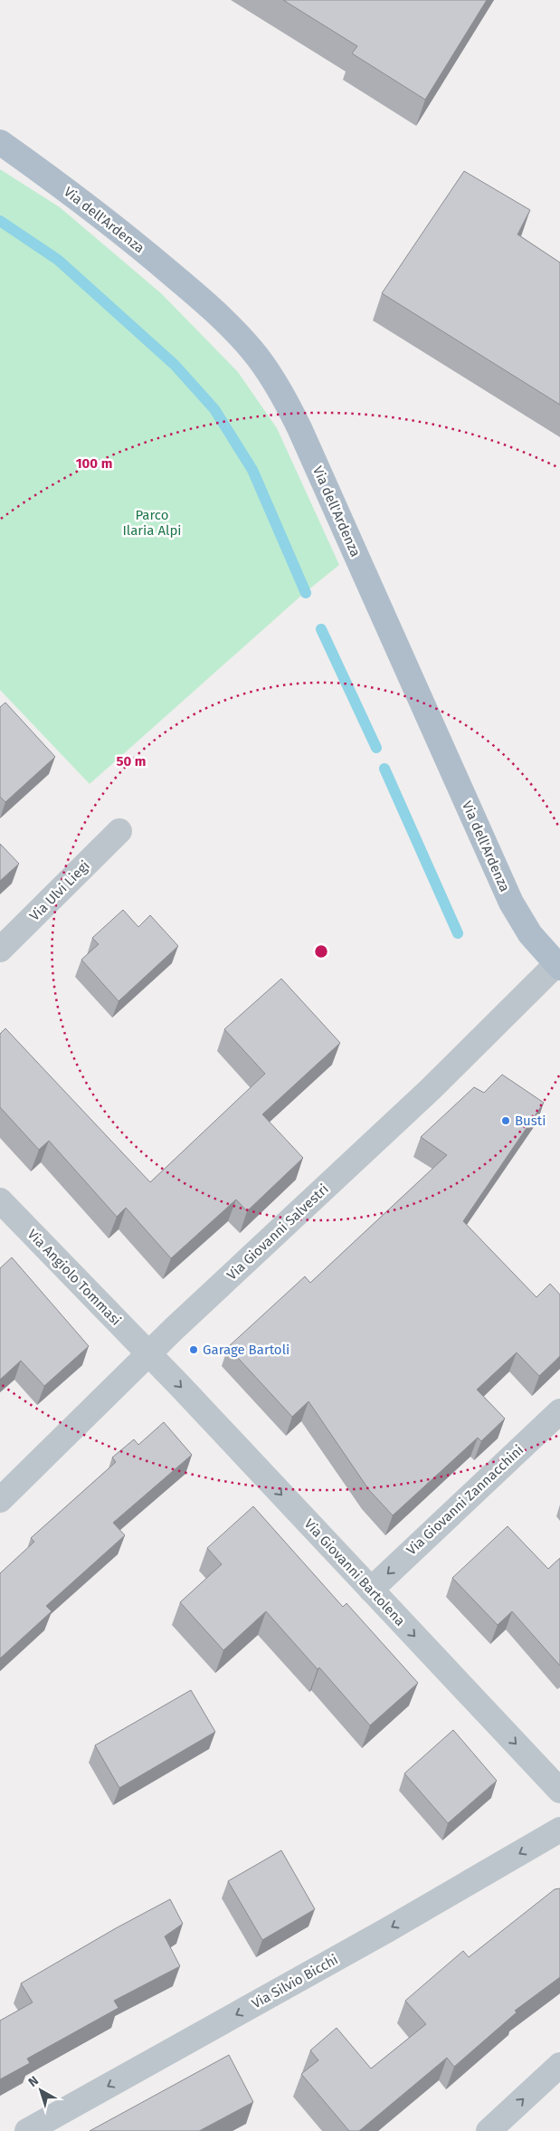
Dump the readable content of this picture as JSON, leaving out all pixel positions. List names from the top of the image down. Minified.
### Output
{"streets":{"main road":["Via dell'Ardenza"],"street":["Via Ulvi Liegi","Via Giovanni Salvestri","Via Angiolo Tommasi","Via Giovanni Zannacchini","Via Giovanni Bartolena","Via Silvio Bicchi"]},"crossings":[["Via dell'Ardenza","Via Giovanni Salvestri"],["Via Giovanni Salvestri","Via Angiolo Tommasi"],["Via Giovanni Salvestri","Via Giovanni Bartolena"],["Via Angiolo Tommasi","Via Giovanni Bartolena"],["Via Giovanni Zannacchini","Via Giovanni Bartolena"]],"one_way":["Via Giovanni Zannacchini","Via Giovanni Bartolena","Via Silvio Bicchi"],"parks":["Parco Ilaria Alpi"],"places":["Busti","Garage Bartoli"],"north":"top left","rings":["100 m","50 m"]}
